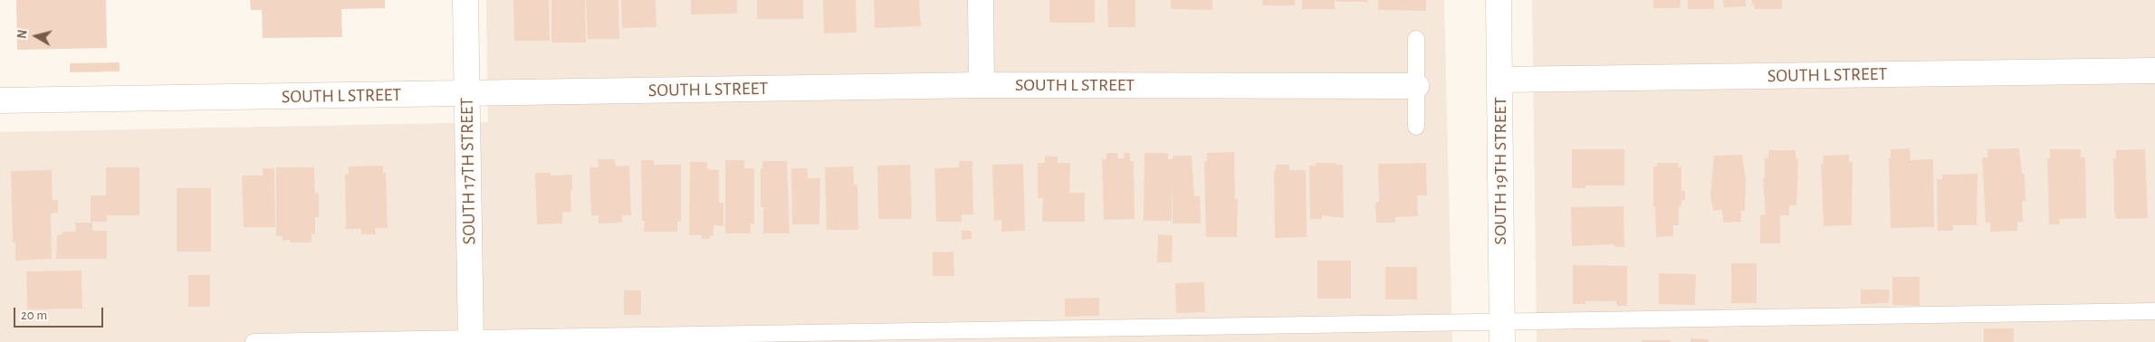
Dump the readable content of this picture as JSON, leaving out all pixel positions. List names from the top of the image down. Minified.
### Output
{"streets":{"street":["SOUTH L STREET","SOUTH 17TH STREET","SOUTH 19TH STREET"]},"crossings":[["SOUTH L STREET","SOUTH 17TH STREET"],["SOUTH L STREET","SOUTH 19TH STREET"]],"scale_bar":"20 m","north":"left"}
